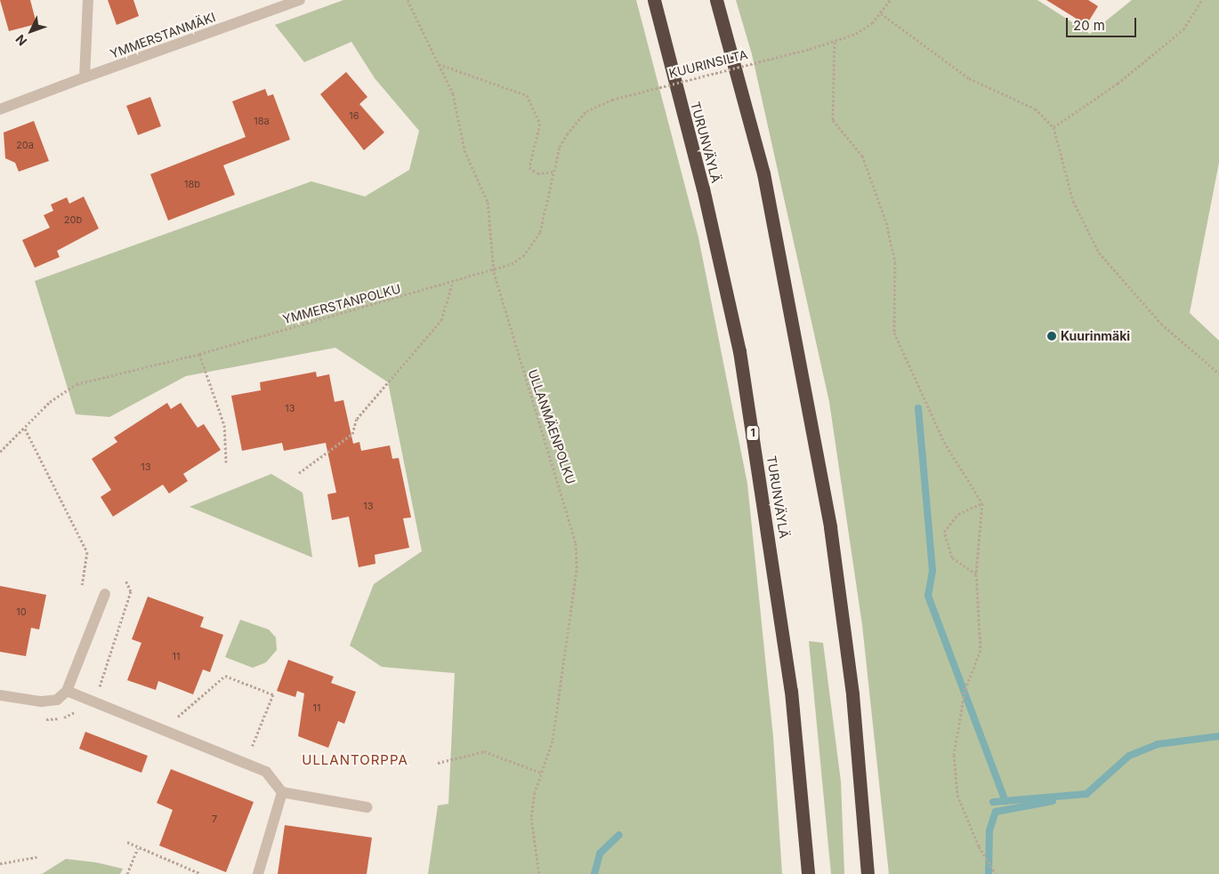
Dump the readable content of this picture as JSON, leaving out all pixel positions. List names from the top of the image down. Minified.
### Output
{"streets":{"highway":["TURUNVÄYLÄ","1"],"street":["YMMERSTANMÄKI"],"path":["KUURINSILTA","YMMERSTANPOLKU","ULLANMÄENPOLKU"]},"crossings":[["KUURINSILTA","YMMERSTANPOLKU"],["YMMERSTANPOLKU","ULLANMÄENPOLKU"]],"districts":["ULLANTORPPA"],"places":["Kuurinmäki"],"house_numbers":["16","18a","20a","18b","20b","13","13","13","10","11","11","7"],"scale_bar":"20 m","north":"bottom left"}
